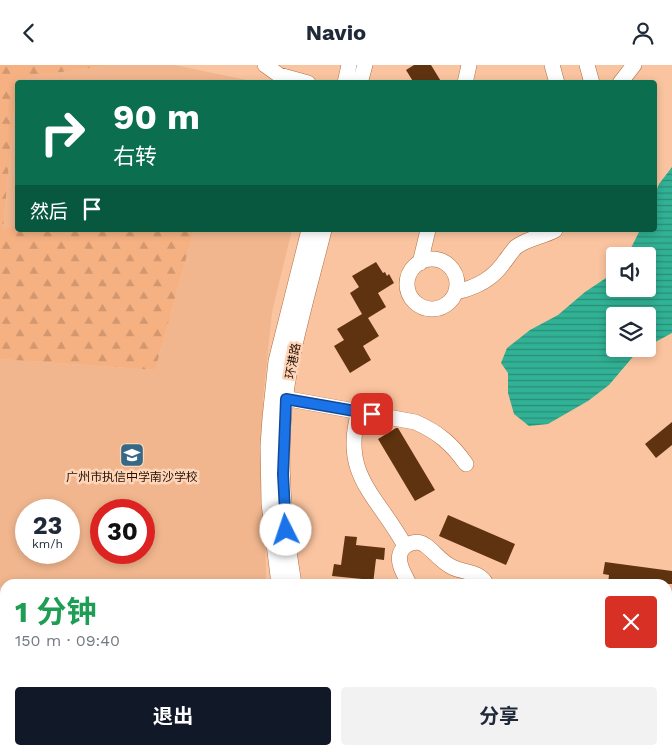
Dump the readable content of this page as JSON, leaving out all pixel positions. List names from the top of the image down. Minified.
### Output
{"streets":{"street":["环港路"]},"places":{"school or university":["广州市执信中学南沙学校"]},"page":{"header":"Navio","turn":["90 m","右转"],"then":"然后","speed":"23 km/h","limit":"30","heading":["1 分钟","150 m · 09:40"],"buttons":["退出","分享"]}}
